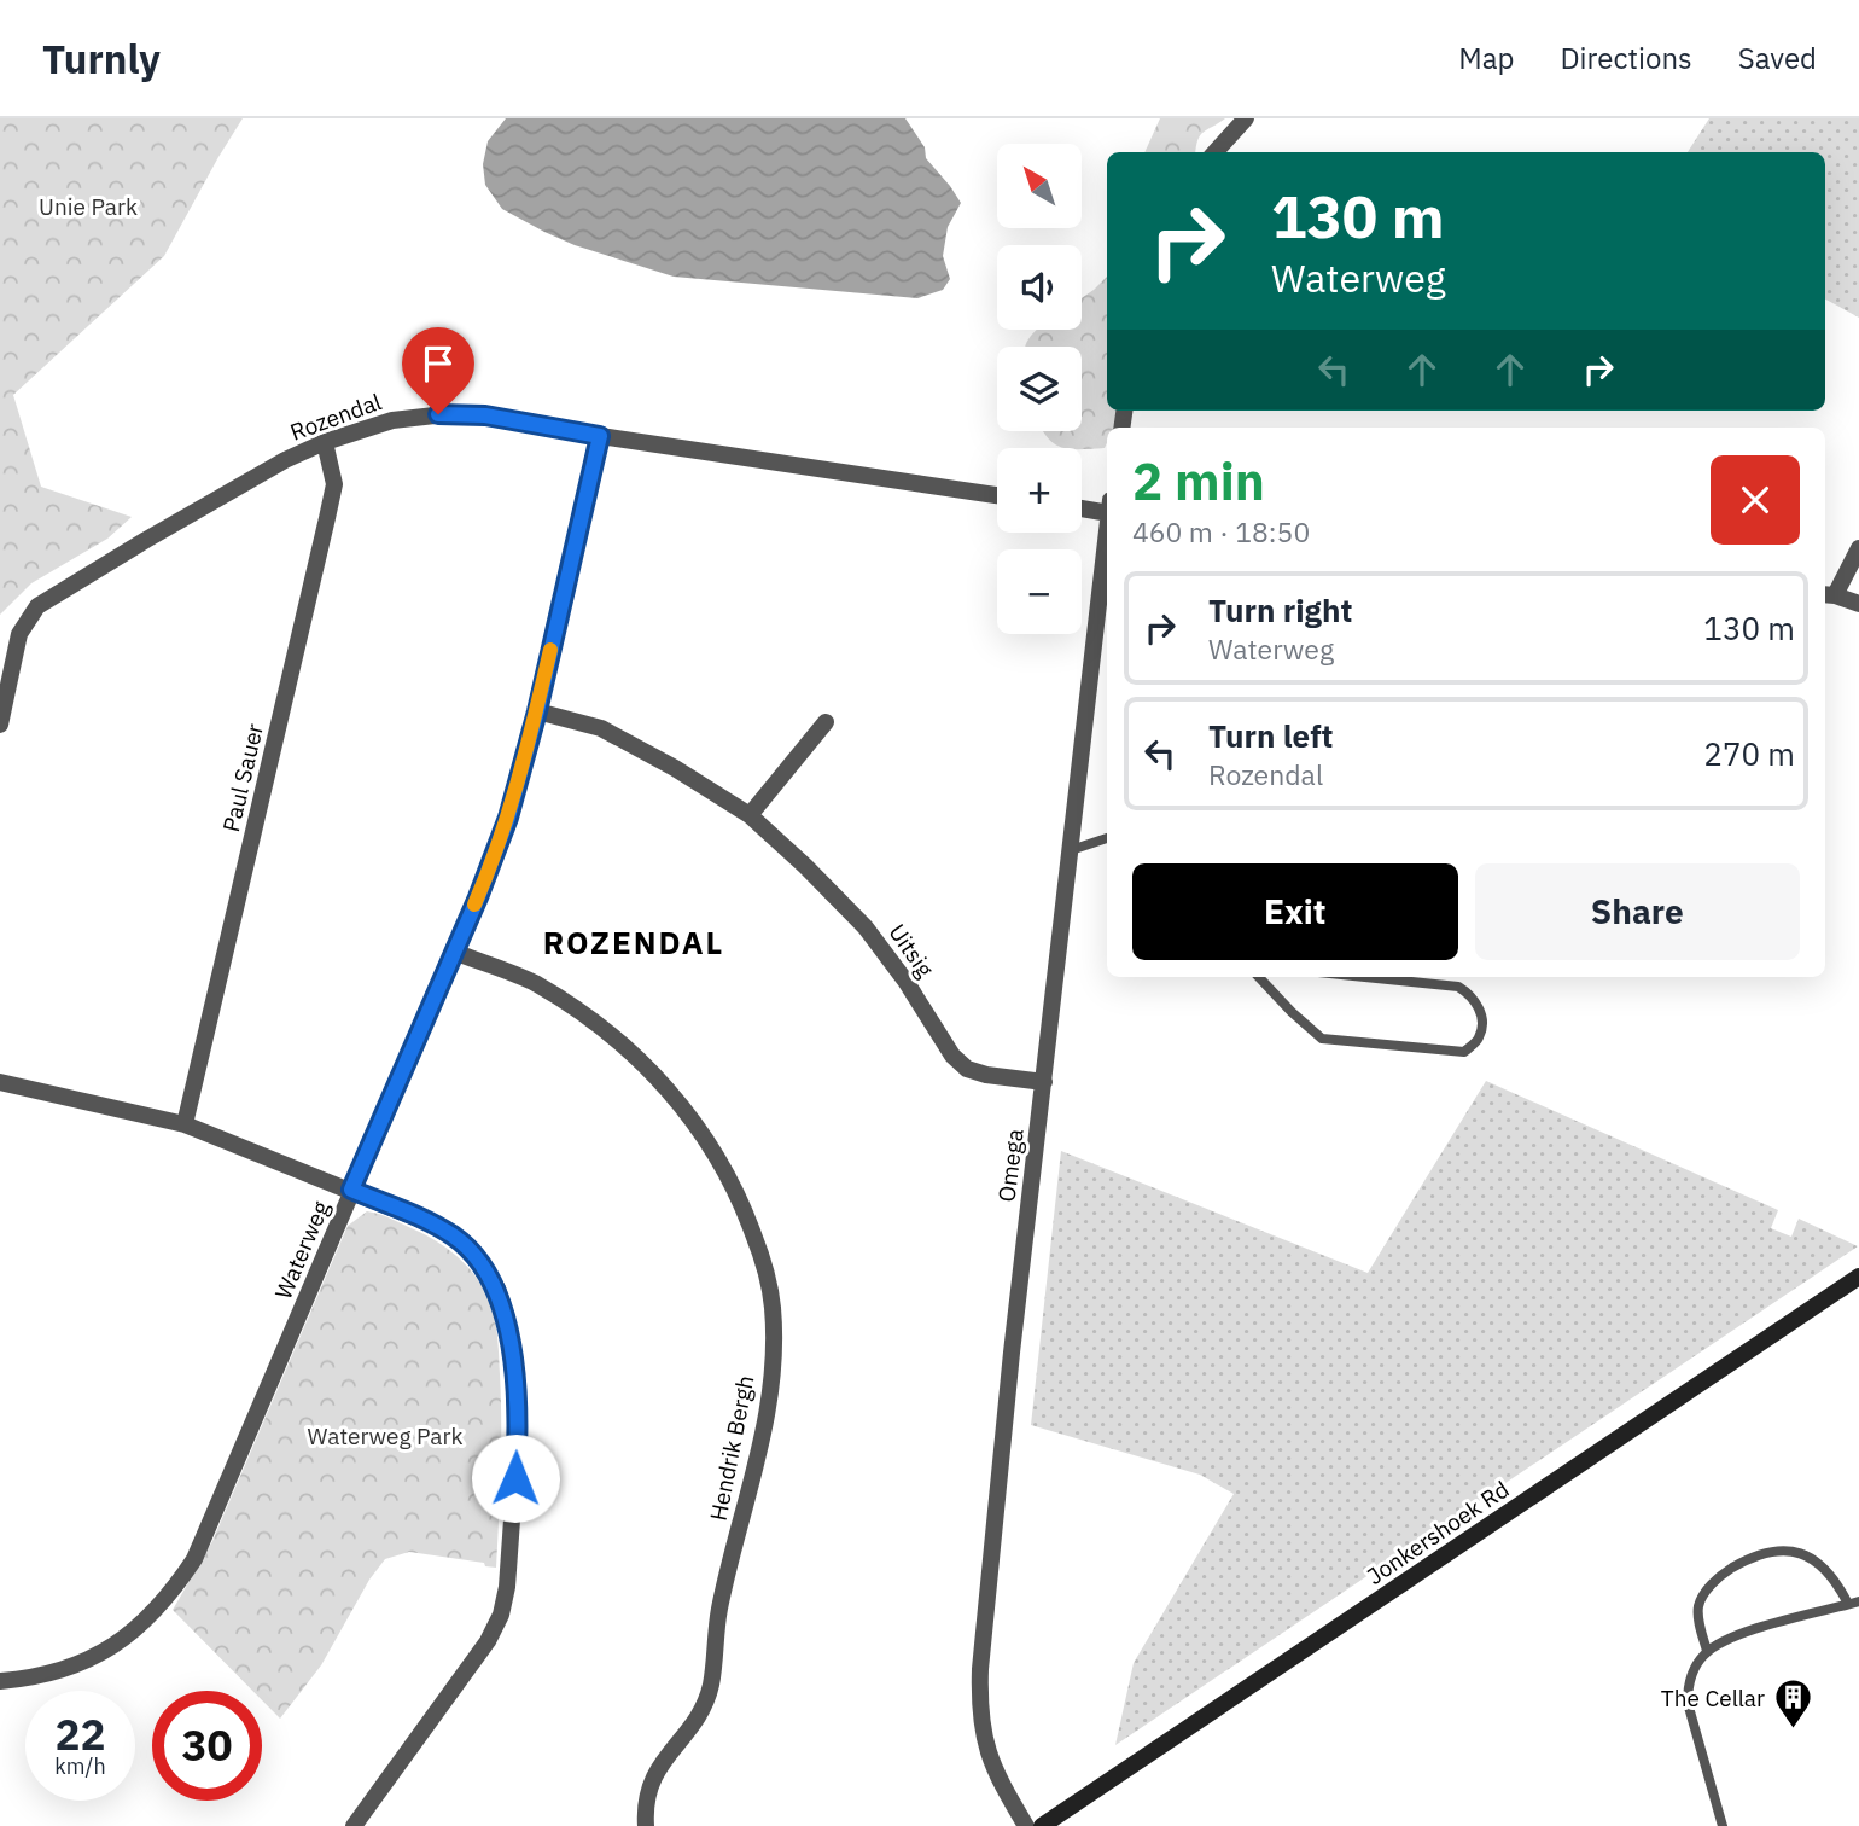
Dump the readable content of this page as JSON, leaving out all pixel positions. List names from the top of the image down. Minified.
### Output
{"streets":{"street":["Rozendal","Paul Sauer","Uitsig","Omega","Waterweg","Hendrik Bergh","Jonkershoek Rd"]},"crossings":[["Rozendal","Paul Sauer"],["Rozendal","Waterweg"],["Uitsig","Omega"],["Uitsig","Waterweg"],["Waterweg","Hendrik Bergh"]],"districts":["ROZENDAL"],"parks":["Unie Park","Waterweg Park"],"places":{"building":["The Cellar"]},"north":"top left","page":{"header":"Turnly","nav":["Map","Directions","Saved"],"map_buttons":["+","−"],"turn":["130 m","Waterweg"],"heading":["2 min","460 m · 18:50"],"list":[{"name":"Turn right","note":"Waterweg","value":"130 m"},{"name":"Turn left","note":"Rozendal","value":"270 m"}],"buttons":["Exit","Share"],"speed":"22 km/h","limit":"30"}}
